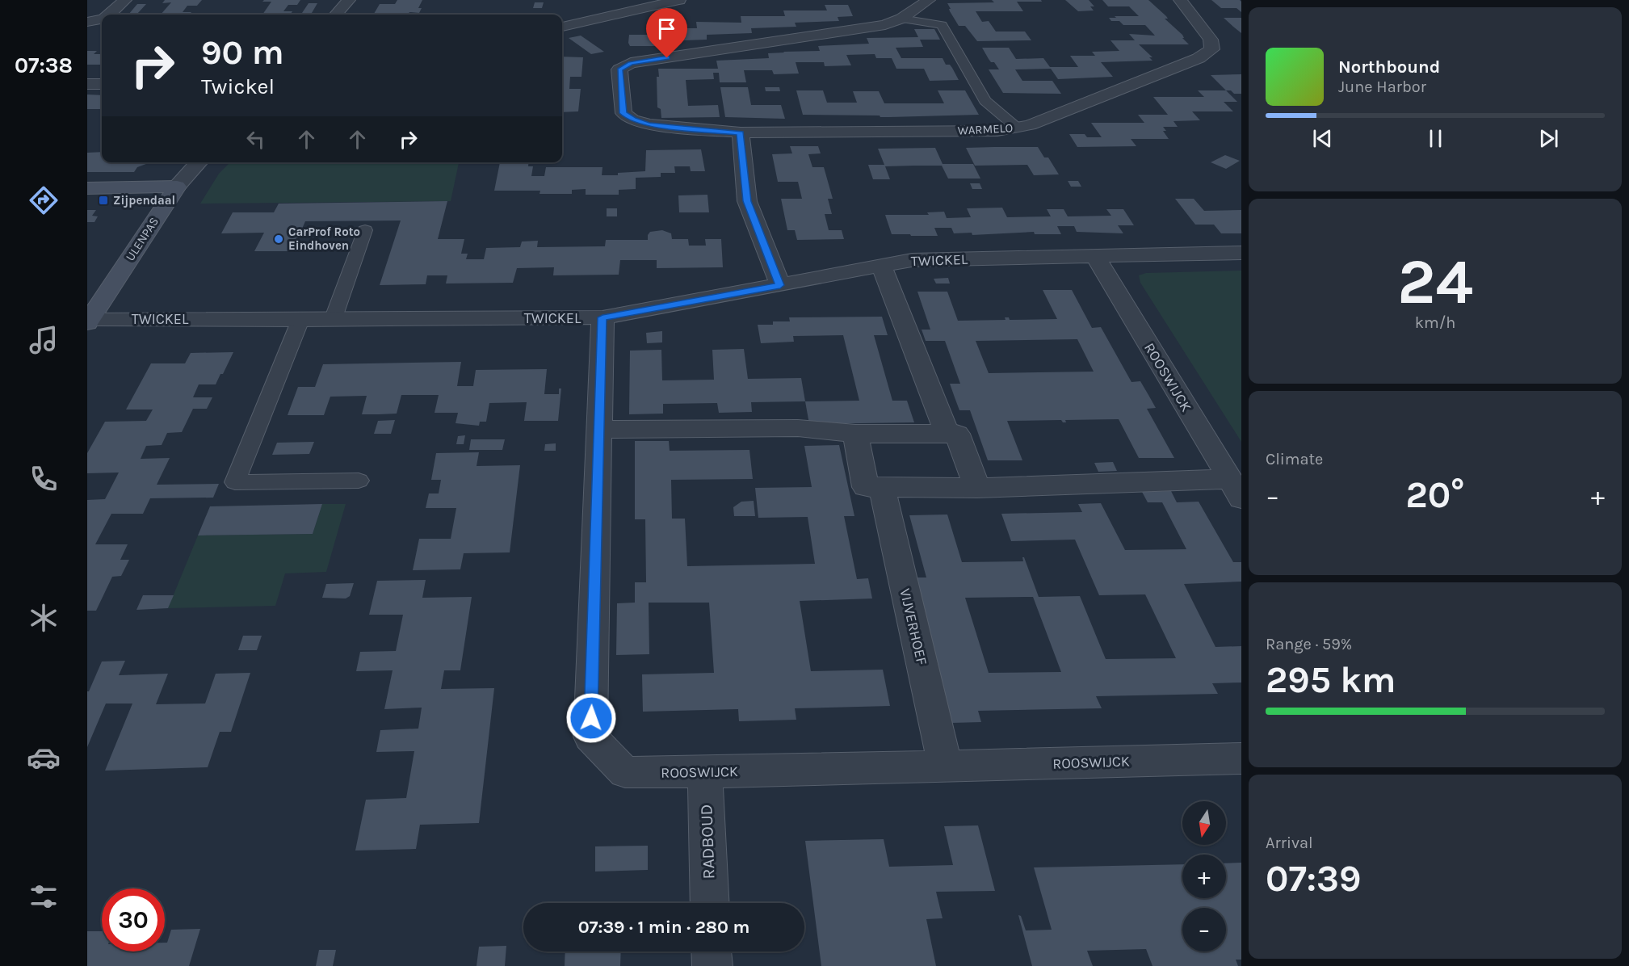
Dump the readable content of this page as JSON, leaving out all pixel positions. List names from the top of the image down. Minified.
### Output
{"streets":{"street":["WARMELO","ULENPAS","TWICKEL","ROOSWIJCK","VIJVERHOEF","RADBOUD"]},"crossings":[["ULENPAS","TWICKEL"],["TWICKEL","ROOSWIJCK"],["ROOSWIJCK","VIJVERHOEF"],["ROOSWIJCK","RADBOUD"]],"places":{"transit":["Zijpendaal"],"other":["CarProf Roto Eindhoven"]},"north":"bottom","page":{"tabs":"07:38","turn":["90 m","Twickel"],"song":["Northbound","June Harbor"],"tile":[["24","km/h"],"Climate",["Range · 59%","295 km"],["Arrival","07:39"]],"heat":["−","20°","+"],"map_buttons":["+","−"],"limit":"30","trip":"07:39 · 1 min · 280 m"}}
